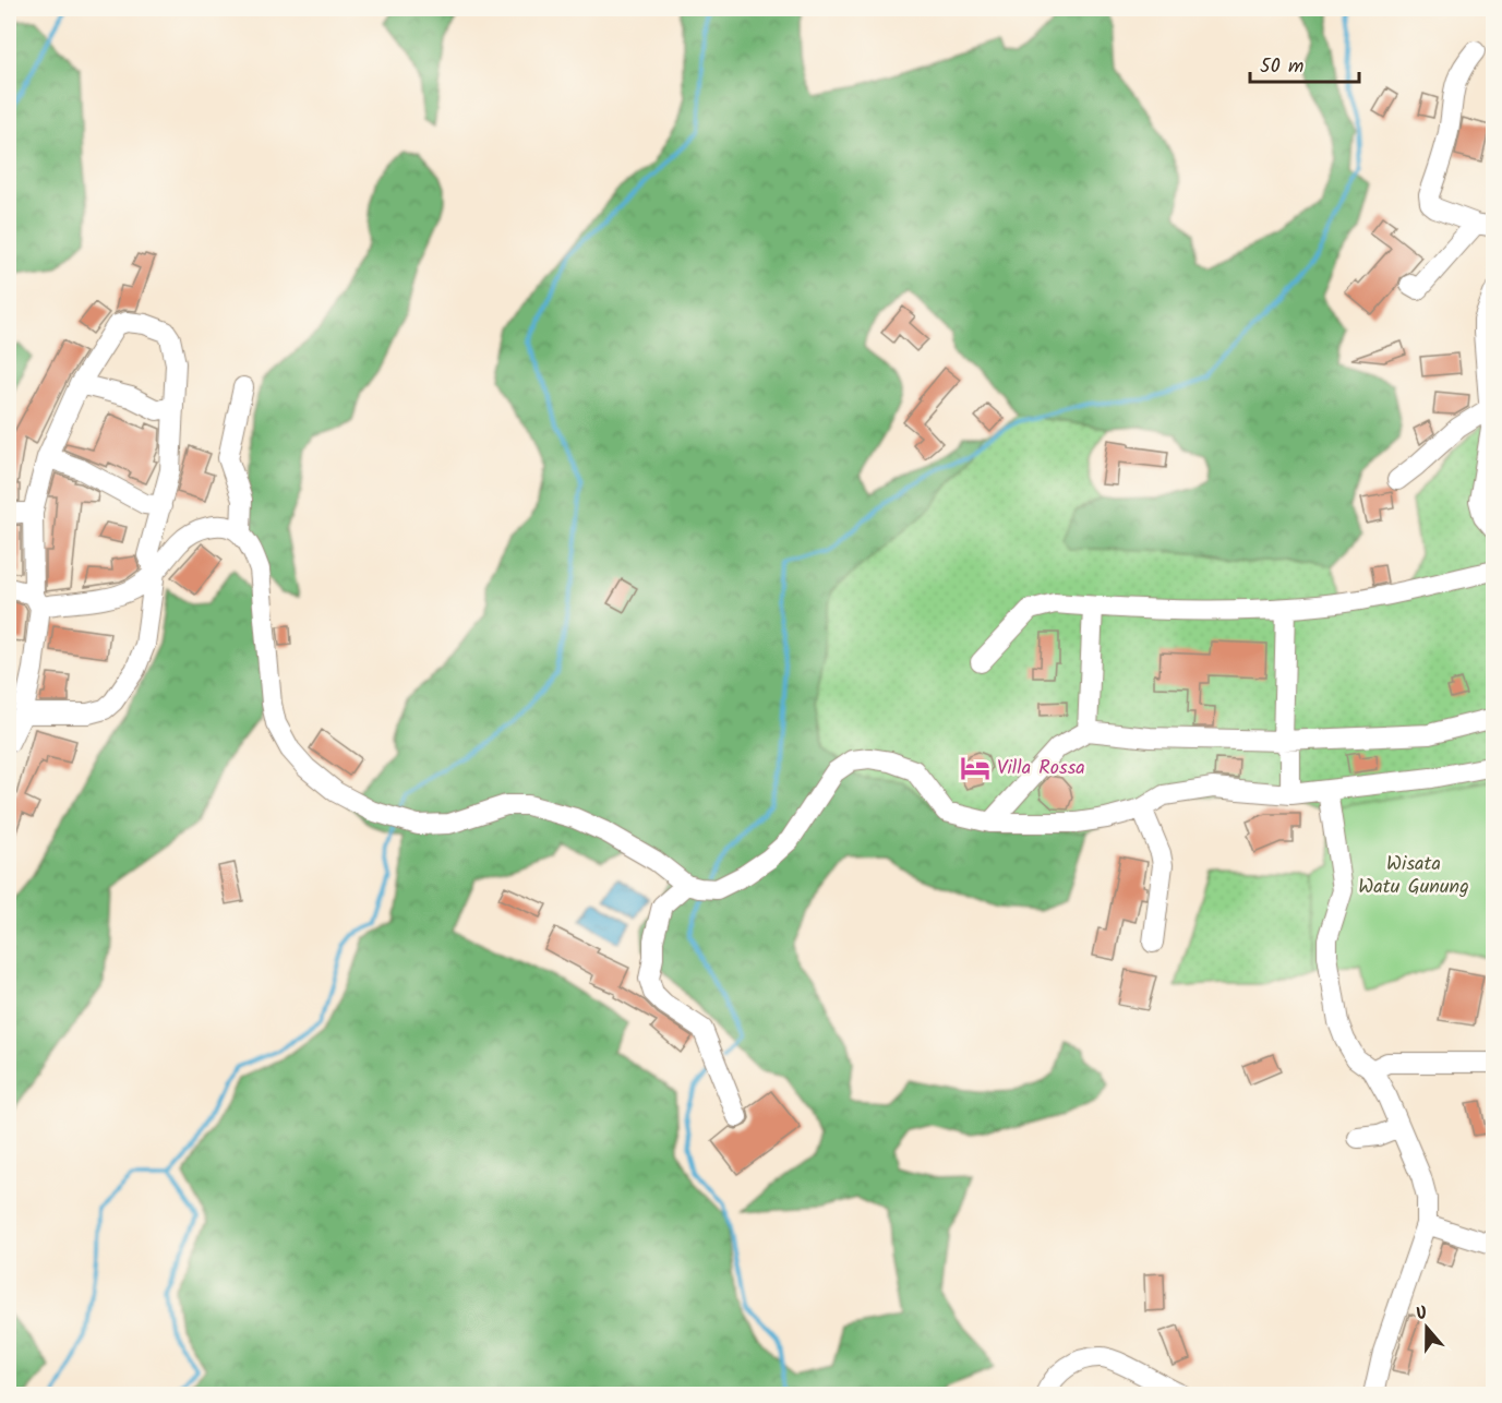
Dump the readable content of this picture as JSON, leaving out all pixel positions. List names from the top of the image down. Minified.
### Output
{"parks":["Wisata Watu Gunung"],"places":{"hotel":["Villa Rossa"]},"scale_bar":"50 m","north":"top"}
